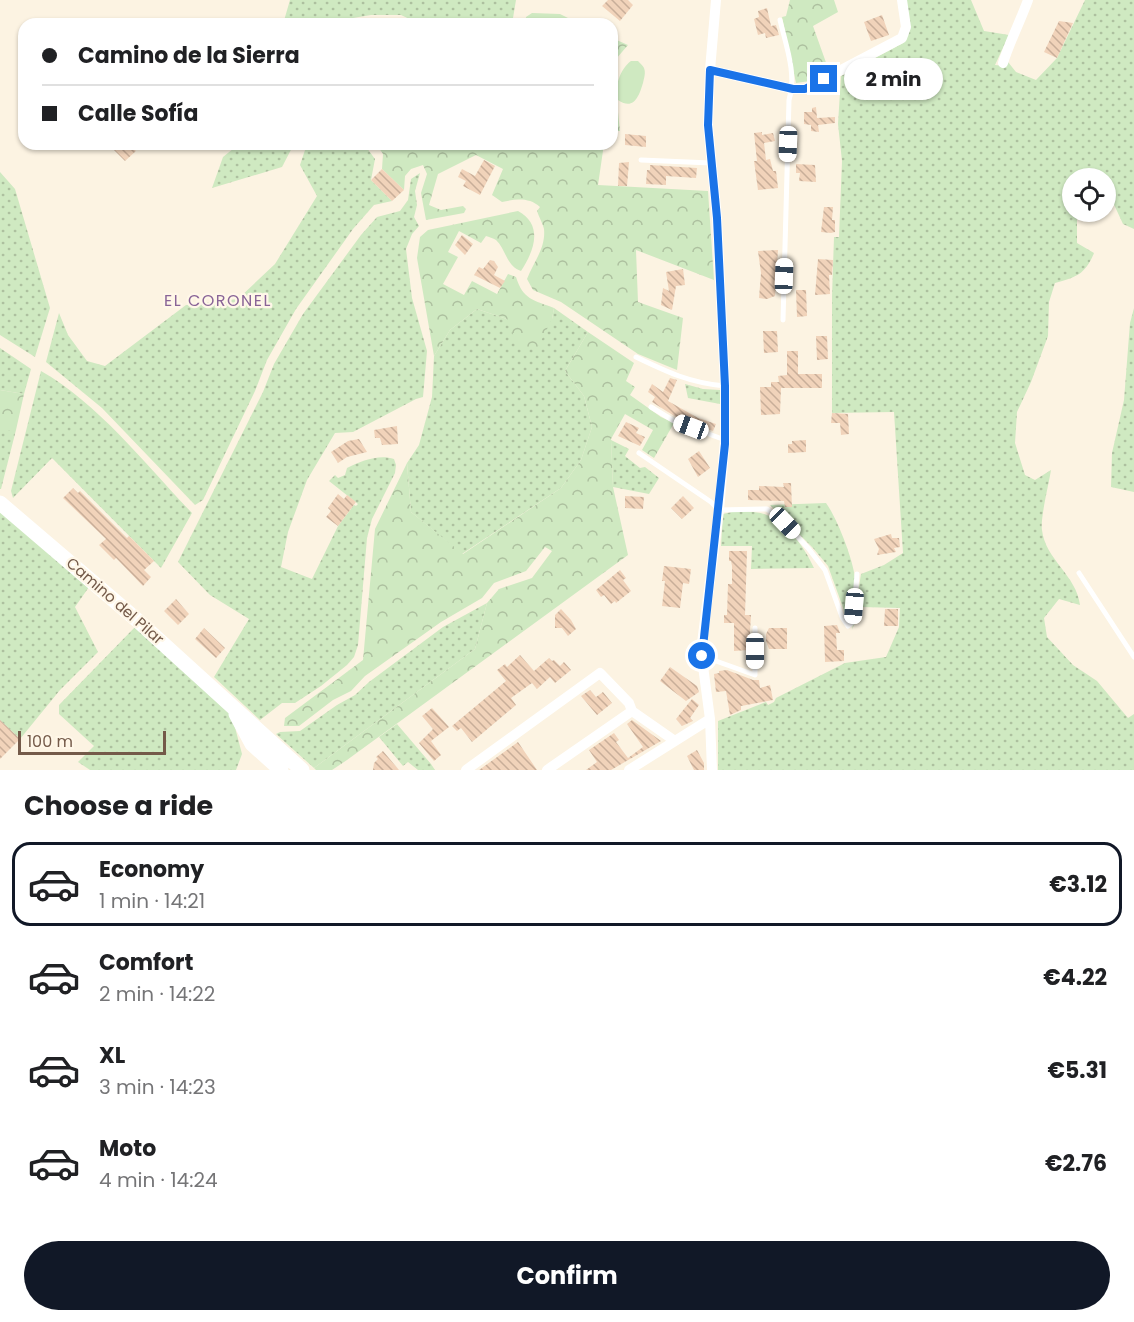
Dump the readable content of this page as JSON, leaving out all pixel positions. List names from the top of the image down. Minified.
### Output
{"streets":{"main road":["Camino del Pilar"]},"districts":["EL CORONEL"],"scale_bar":"100 m","page":{"banner":["Camino de la Sierra","Calle Sofía"],"bubble":"2 min","scale":"100 m","heading":"Choose a ride","list":[{"name":"Economy","note":"1 min · 14:21","value":"€3.12"},{"name":"Comfort","note":"2 min · 14:22","value":"€4.22"},{"name":"XL","note":"3 min · 14:23","value":"€5.31"},{"name":"Moto","note":"4 min · 14:24","value":"€2.76"}],"buttons":"Confirm"}}
